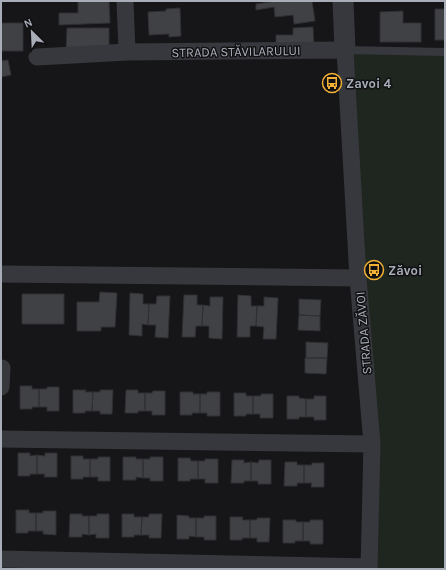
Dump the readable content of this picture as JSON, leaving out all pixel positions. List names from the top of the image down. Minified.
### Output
{"streets":{"street":["STRADA STĂVILARULUI","STRADA ZĂVOI"]},"crossings":[["STRADA STĂVILARULUI","STRADA ZĂVOI"]],"places":{"bus stop":["Zavoi 4","Zăvoi"]},"north":"top left"}
